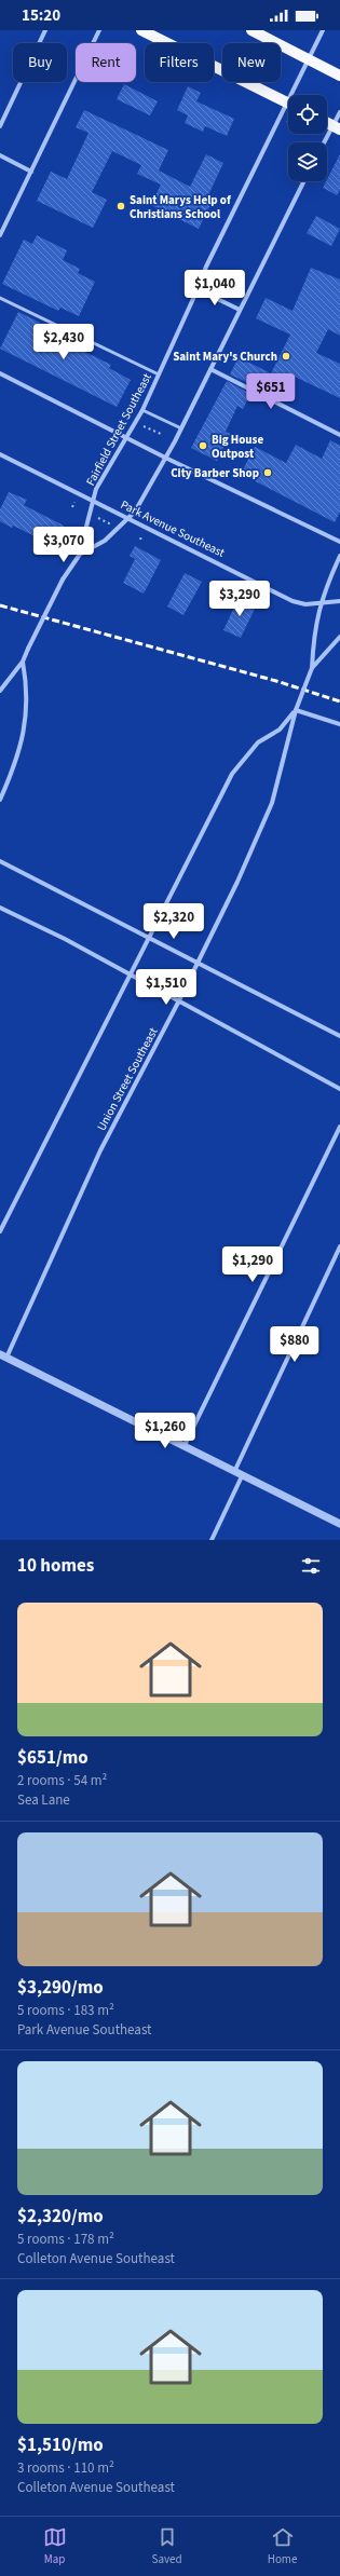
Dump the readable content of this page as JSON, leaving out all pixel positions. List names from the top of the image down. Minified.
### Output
{"streets":{"street":["Fairfield Street Southeast","Park Avenue Southeast","Union Street Southeast"]},"crossings":[["Fairfield Street Southeast","Park Avenue Southeast"],["Park Avenue Southeast","Union Street Southeast"]],"places":["Saint Marys Help of Christians School","Saint Mary's Church","Big House Outpost","City Barber Shop"],"page":{"status":"15:20","chip":["Buy","Rent","Filters","New"],"price":["$1,040","$2,430","$651","$3,070","$3,290","$2,320","$1,510","$1,290","$880","$1,260"],"heading":"10 homes","list":[{"name":"$651/mo","note":"2 rooms · 54 m² · Sea Lane"},{"name":"$3,290/mo","note":"5 rooms · 183 m² · Park Avenue Southeast"},{"name":"$2,320/mo","note":"5 rooms · 178 m² · Colleton Avenue Southeast"},{"name":"$1,510/mo","note":"3 rooms · 110 m² · Colleton Avenue Southeast"}],"tabs":["Map","Saved","Home"]}}
